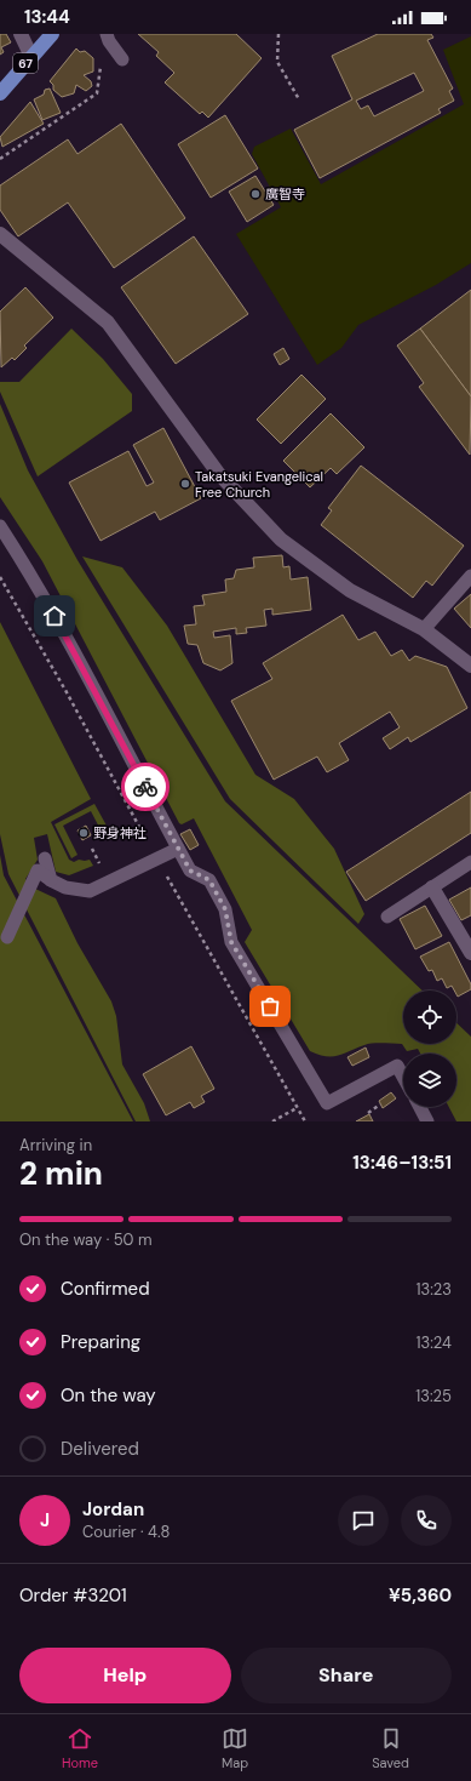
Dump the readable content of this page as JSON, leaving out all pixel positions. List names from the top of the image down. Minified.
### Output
{"streets":{"main road":["67"]},"places":["廣智寺","Takatsuki Evangelical Free Church","野身神社"],"page":{"status":"13:44","heading":["2 min","Arriving in","13:46–13:51"],"panel":["Jordan","Courier · 4.8","Order #3201","¥5,360"],"bar":"On the way · 50 m","list":[["Confirmed","13:23"],["Preparing","13:24"],["On the way","13:25"],"Delivered"],"round":"J","buttons":["Help","Share"],"tabs":["Home","Map","Saved"]}}
